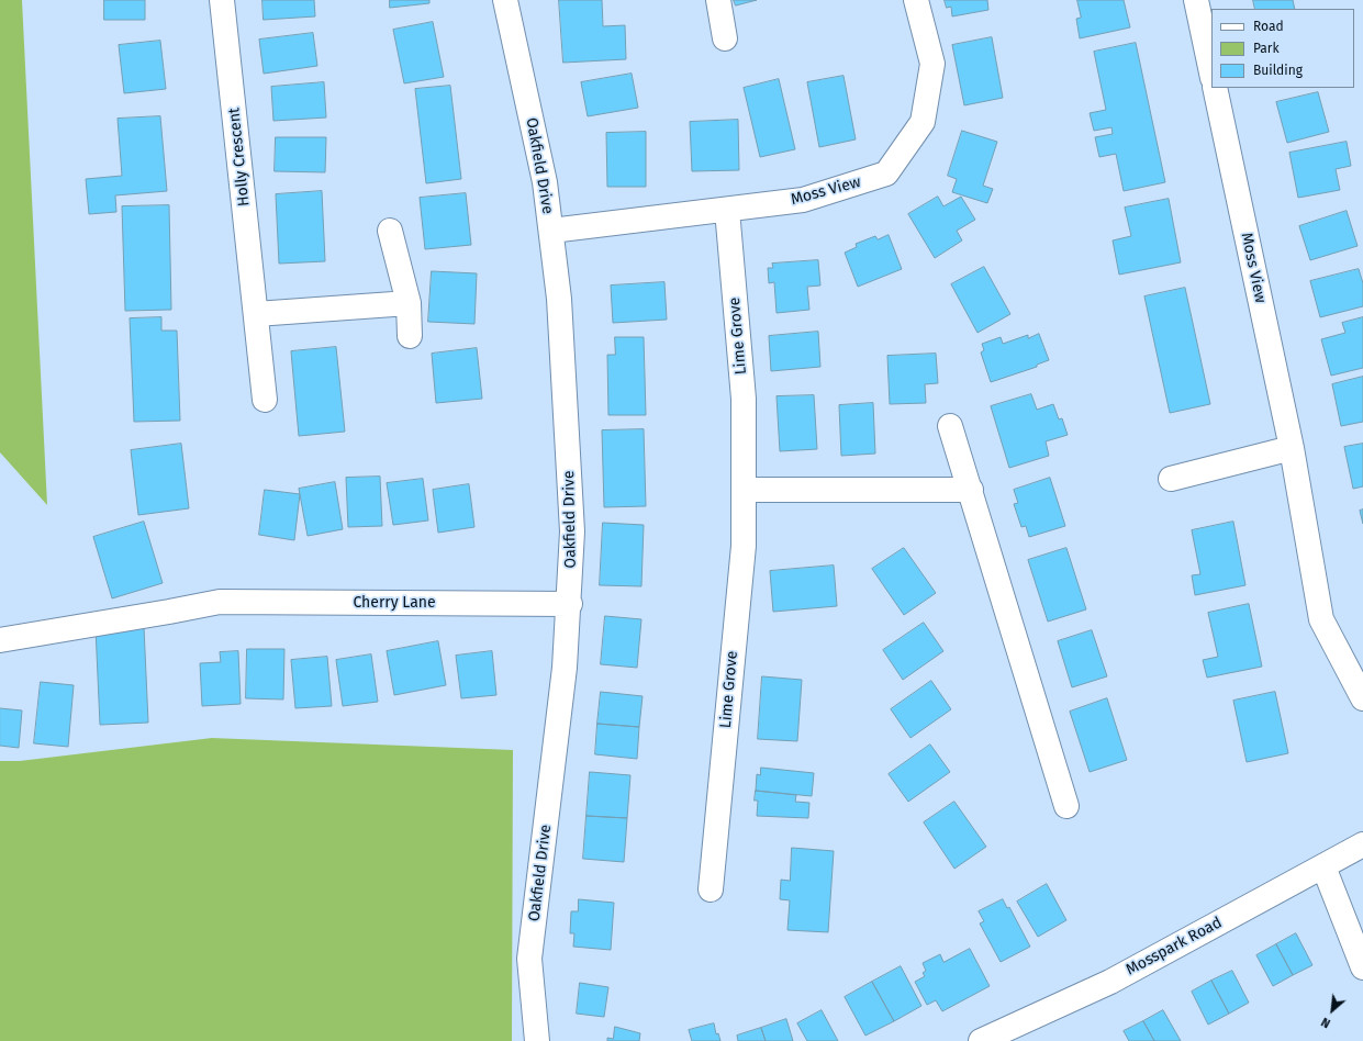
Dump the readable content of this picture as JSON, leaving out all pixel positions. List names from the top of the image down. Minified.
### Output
{"streets":{"street":["Holly Crescent","Oakfield Drive","Moss View","Lime Grove","Cherry Lane","Mosspark Road"]},"crossings":[["Oakfield Drive","Moss View"],["Oakfield Drive","Cherry Lane"],["Moss View","Lime Grove"]],"legend":["Road","Park","Building"],"north":"bottom left"}
